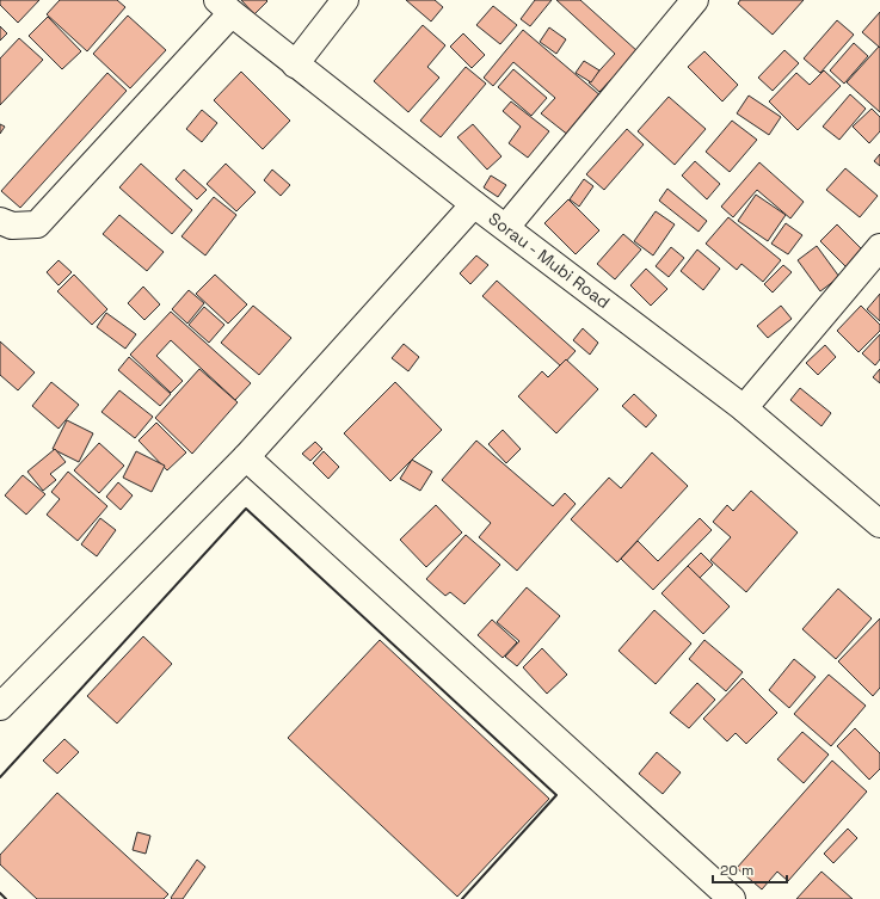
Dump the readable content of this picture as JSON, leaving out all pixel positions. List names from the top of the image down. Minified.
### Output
{"streets":{"street":["Sorau - Mubi Road"]},"scale_bar":"20 m"}
